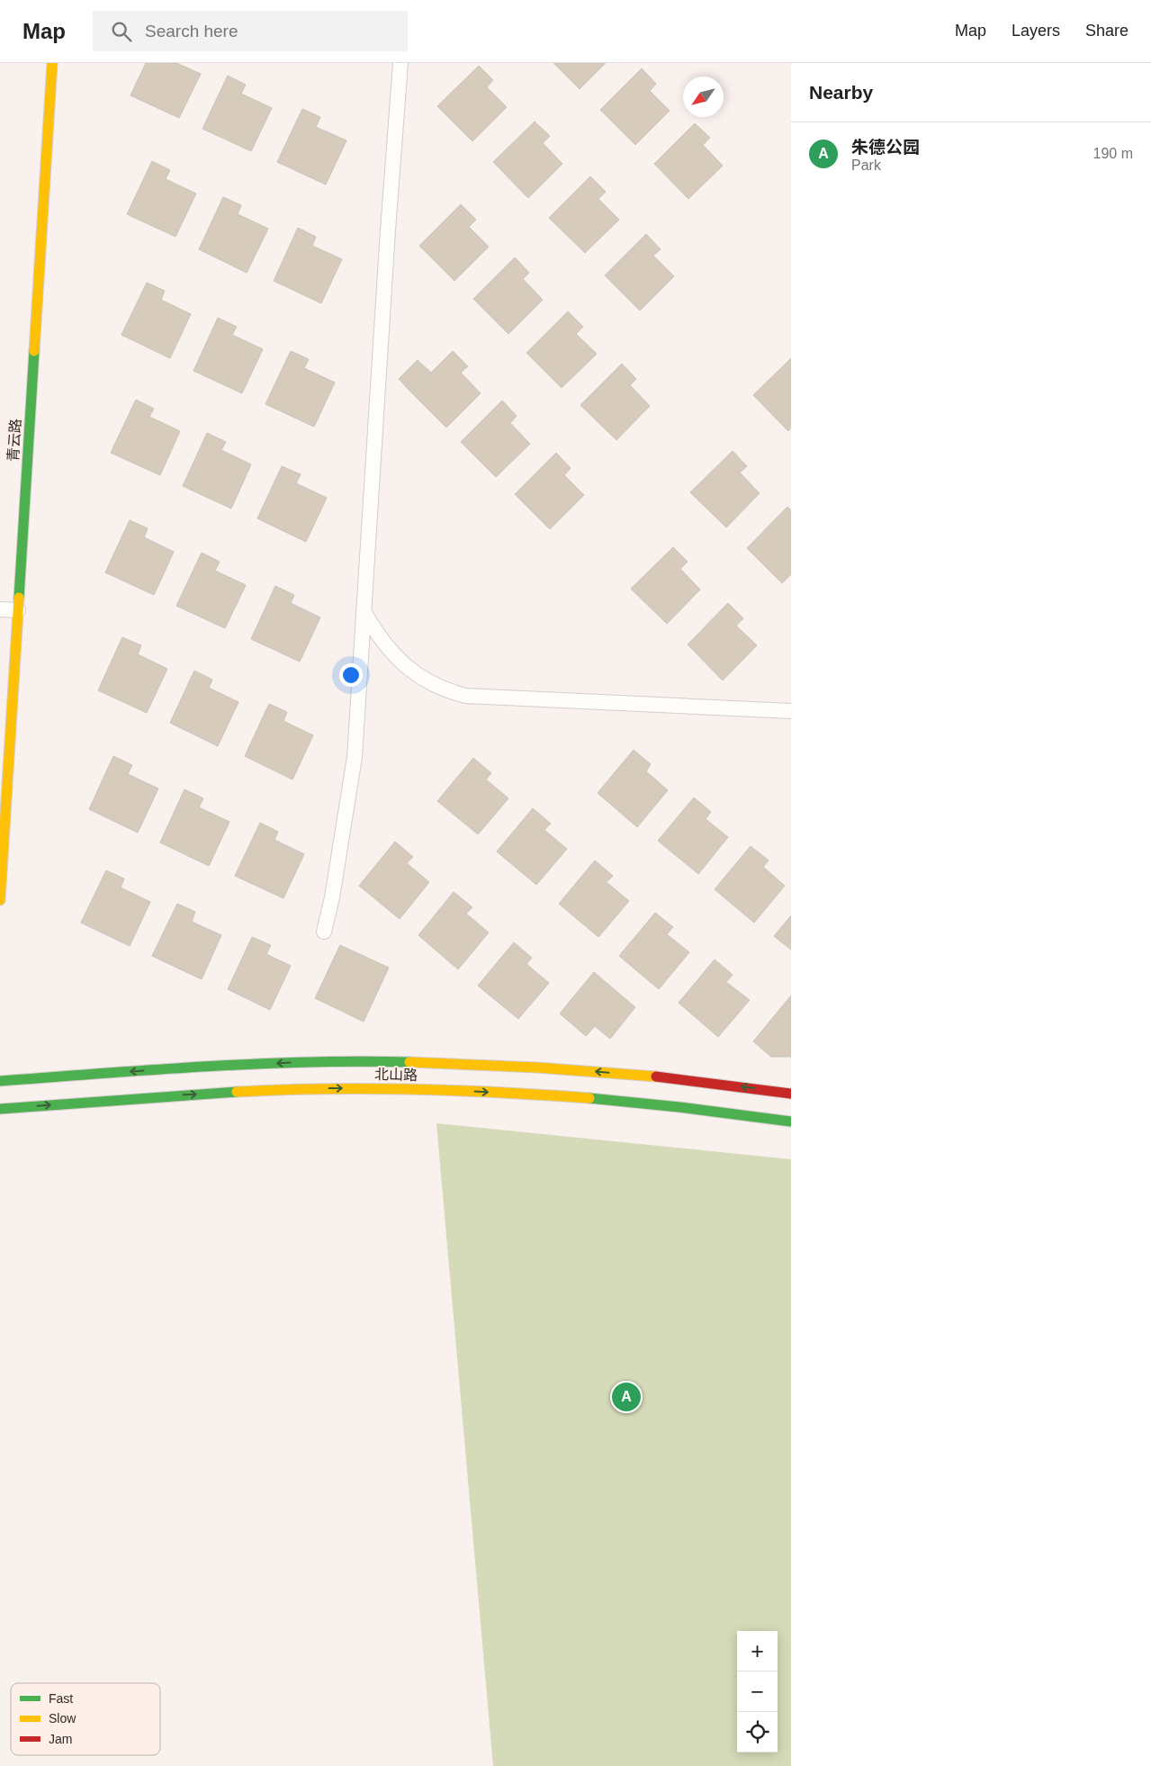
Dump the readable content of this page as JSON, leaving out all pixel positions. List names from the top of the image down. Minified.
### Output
{"streets":{"street":["青云路","北山路"]},"legend":["Fast","Slow","Jam"],"north":"bottom left","page":{"header":"Map","search":"Search here","nav":["Map","Layers","Share"],"heading":"Nearby","list":[{"mark":"A","name":"朱德公园","note":"Park","value":"190 m"}],"pins":"A","map_buttons":["+","−"]}}
